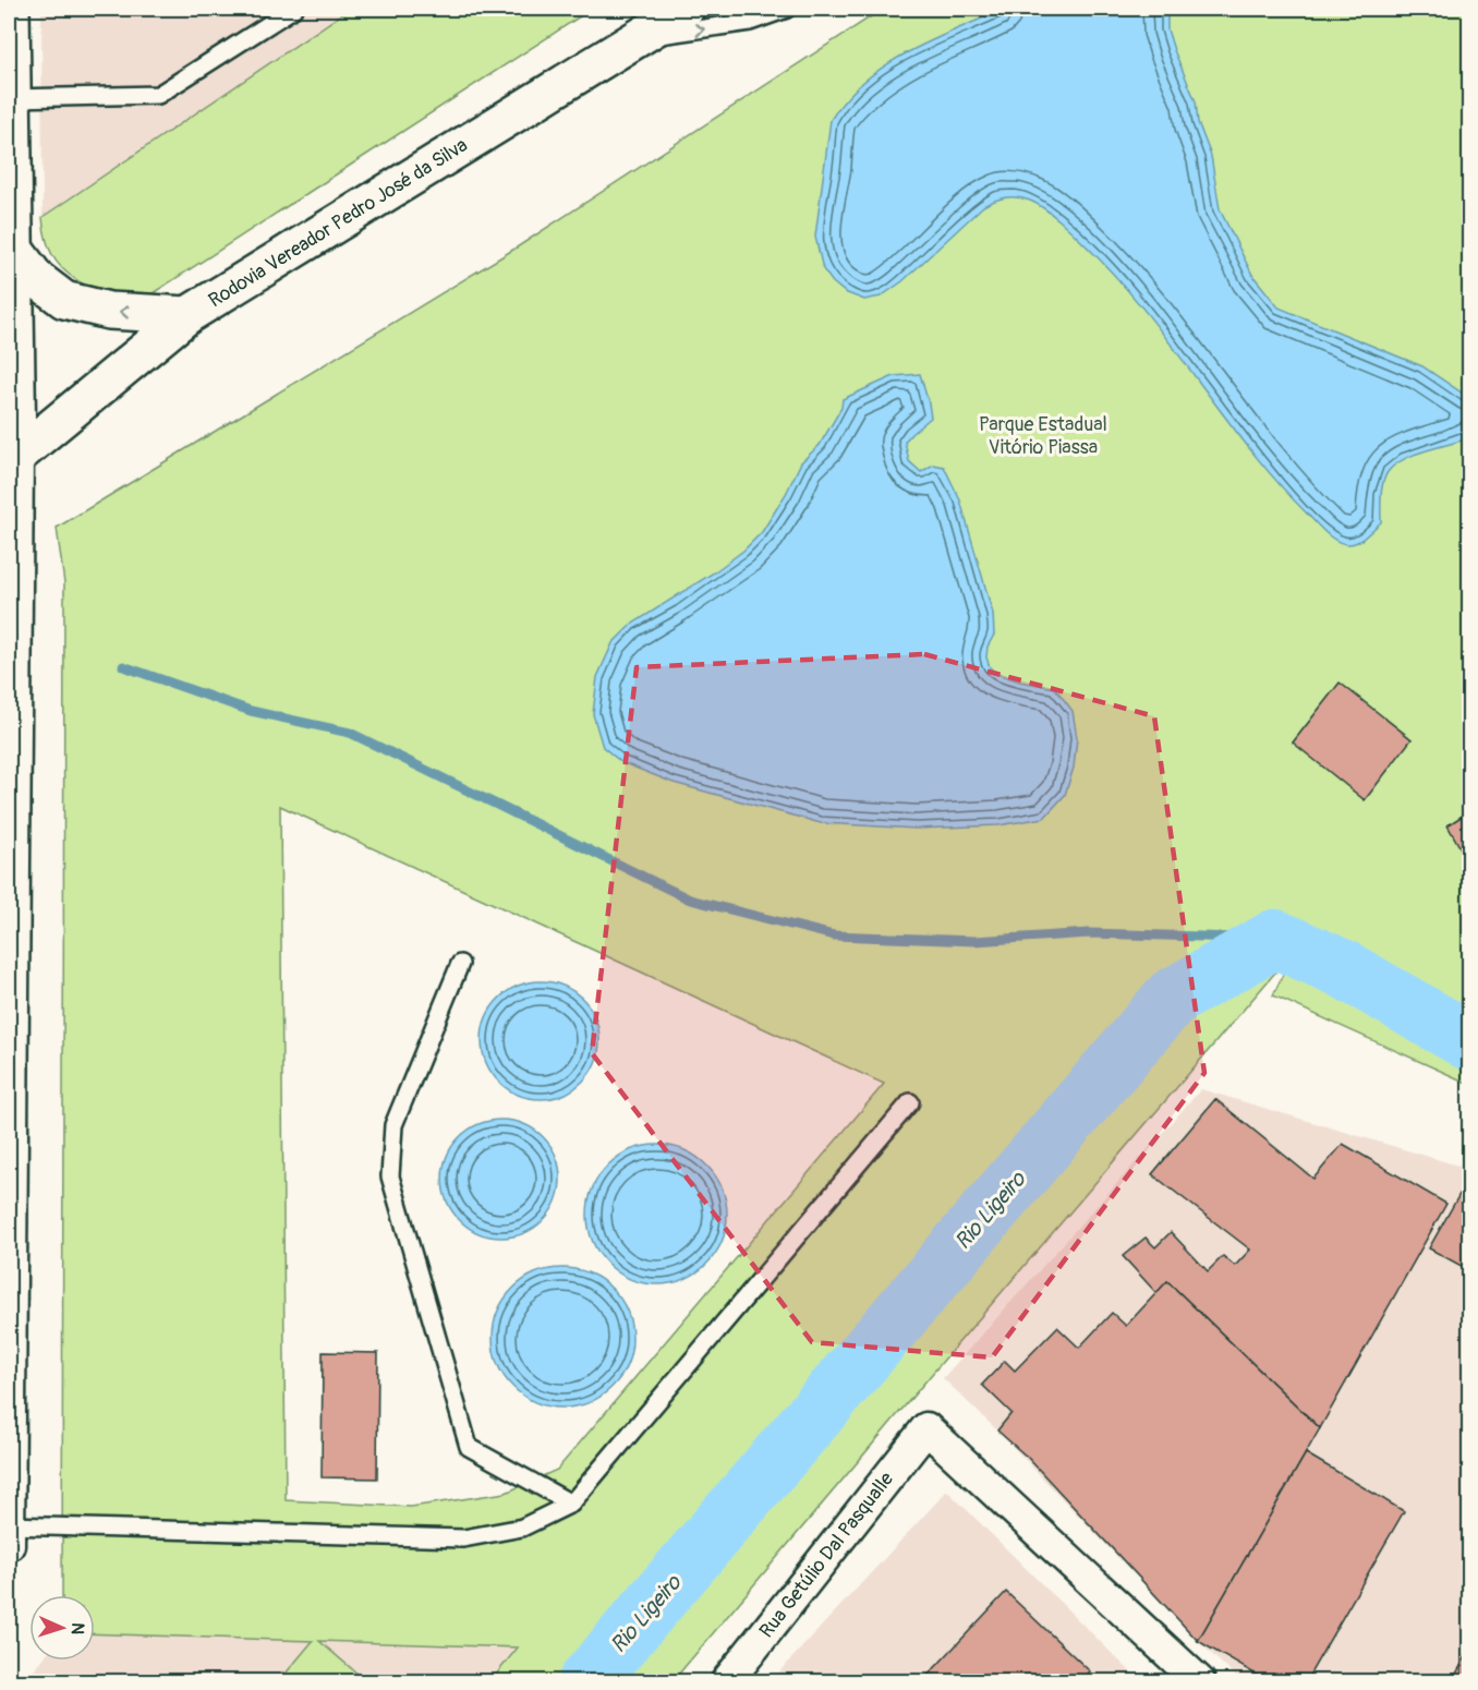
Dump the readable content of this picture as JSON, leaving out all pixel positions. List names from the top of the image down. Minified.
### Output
{"streets":{"main road":["Rodovia Vereador Pedro José da Silva"],"street":["Rua Getúlio Dal Pasqualle"]},"water":["Rio Ligeiro"],"parks":["Parque Estadual Vitório Piassa"],"north":"right"}
